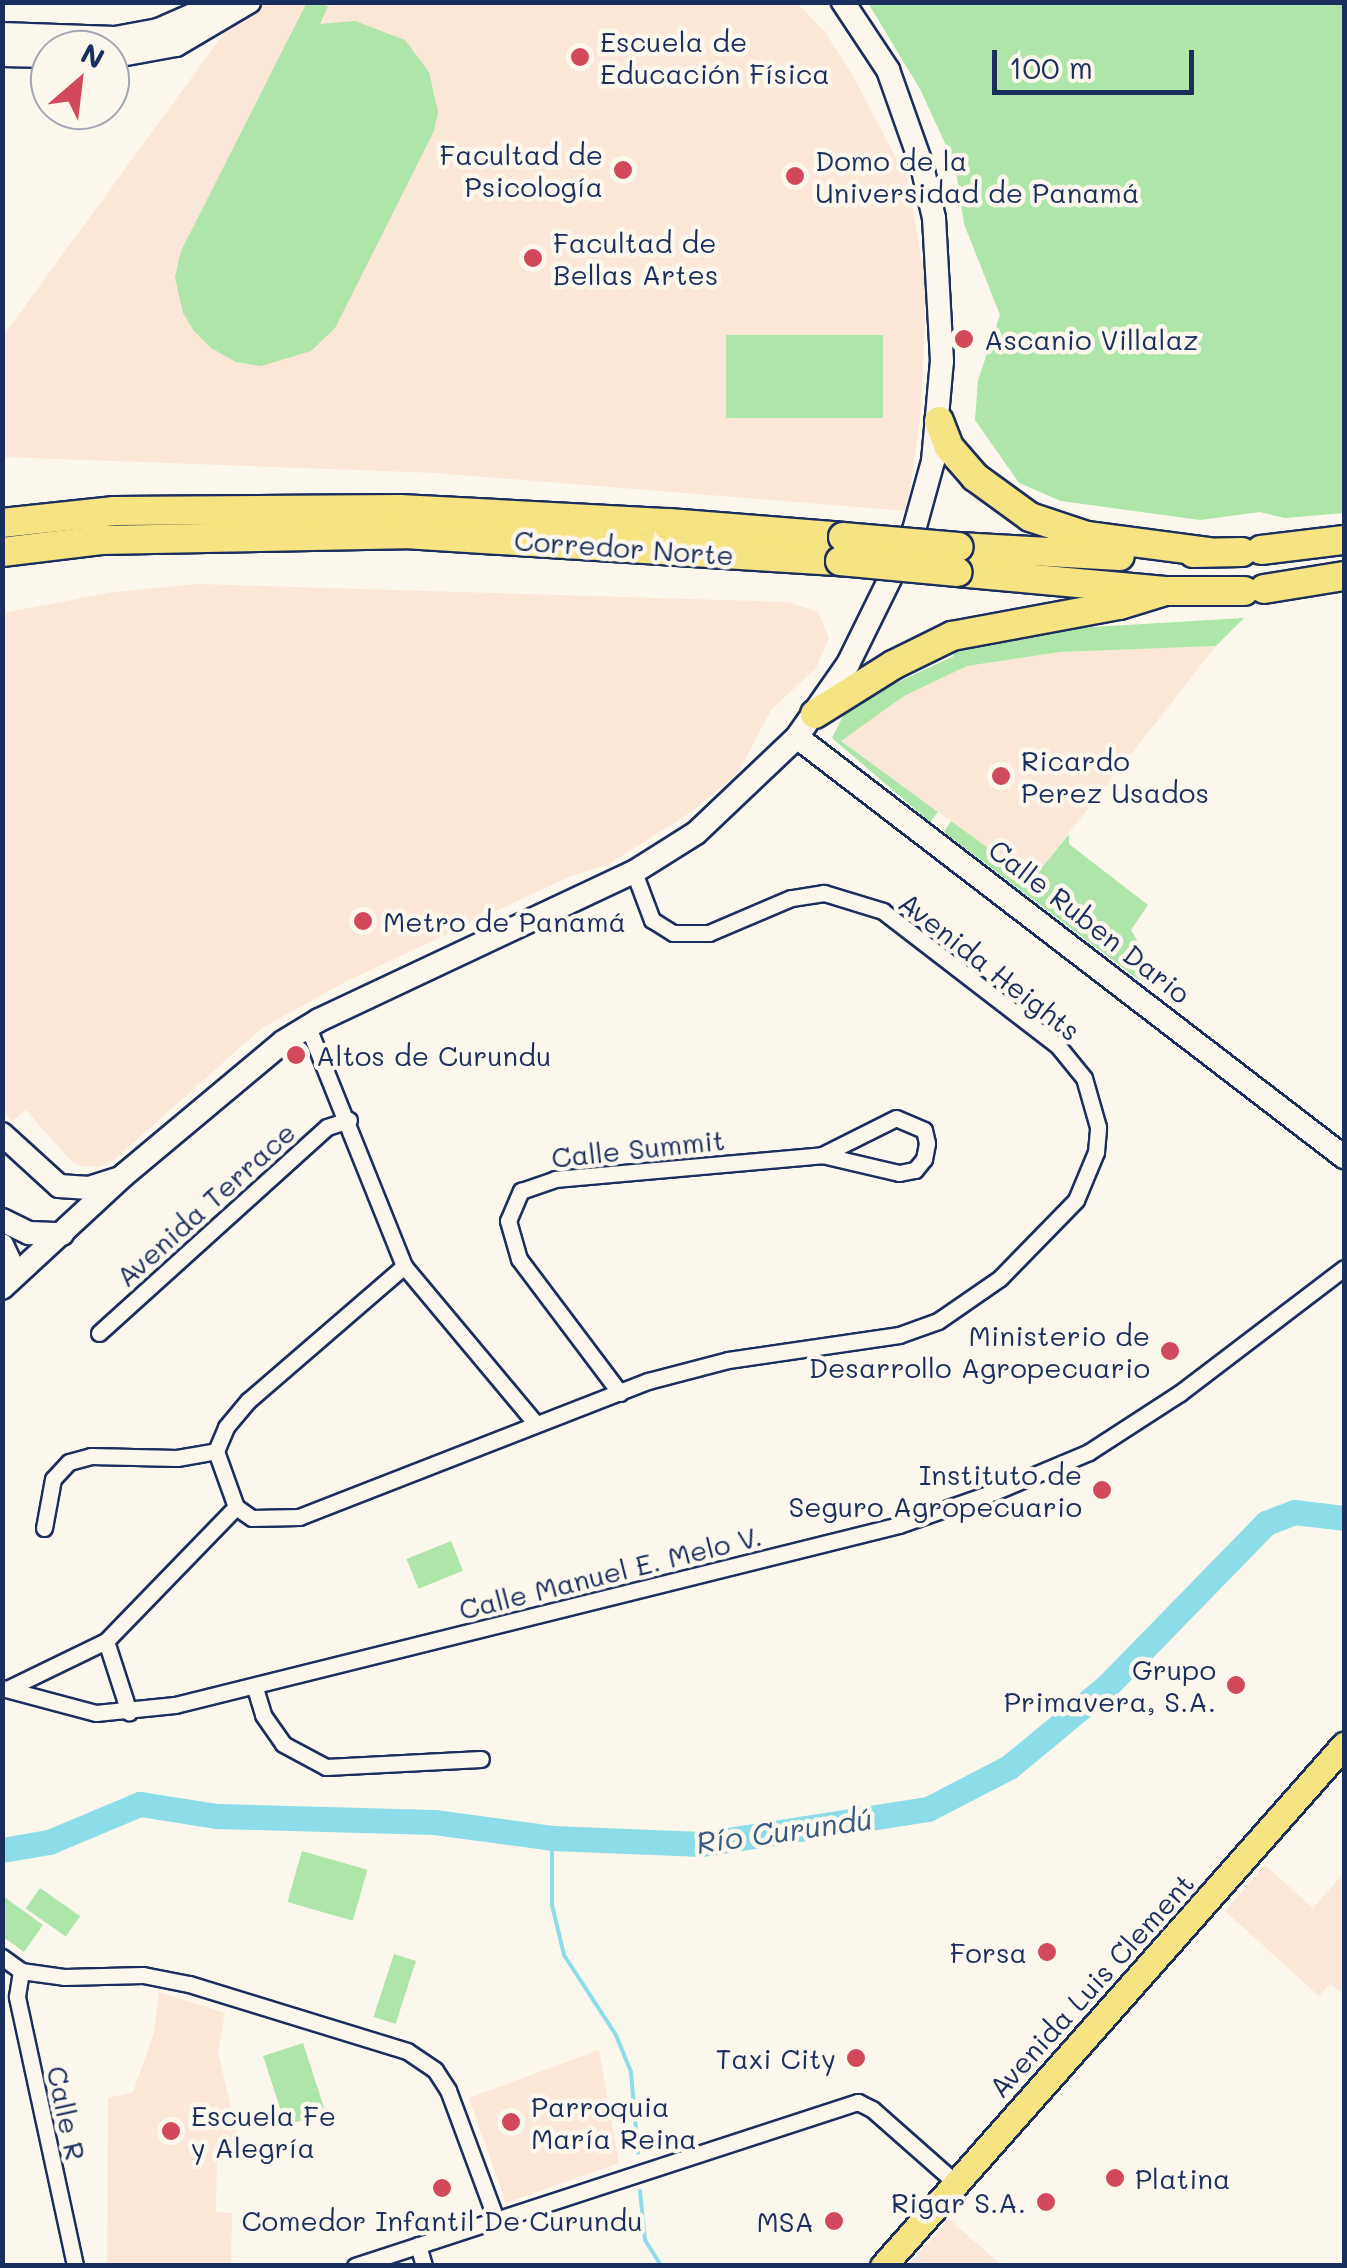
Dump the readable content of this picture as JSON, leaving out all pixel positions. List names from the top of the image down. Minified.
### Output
{"streets":{"highway":["Corredor Norte"],"main road":["Calle Ruben Dario","Avenida Luis Clement"],"street":["Avenida Heights","Calle Summit","Avenida Terrace","Calle Manuel E. Melo V.","Calle R"]},"crossings":[["Avenida Heights","Calle Summit"]],"water":["Río Curundú"],"places":["Escuela de Educación Física","Facultad de Psicología","Domo de la Universidad de Panamá","Facultad de Bellas Artes","Ascanio Villalaz","Ricardo Perez Usados","Metro de Panamá","Altos de Curundu","Ministerio de Desarrollo Agropecuario","Instituto de Seguro Agropecuario","Grupo Primavera, S.A.","Forsa","Taxi City","Parroquia María Reina","Escuela Fe y Alegría","Platina","Comedor Infantil De Curundu","Rigar S.A.","MSA"],"scale_bar":"100 m","north":"top right"}
